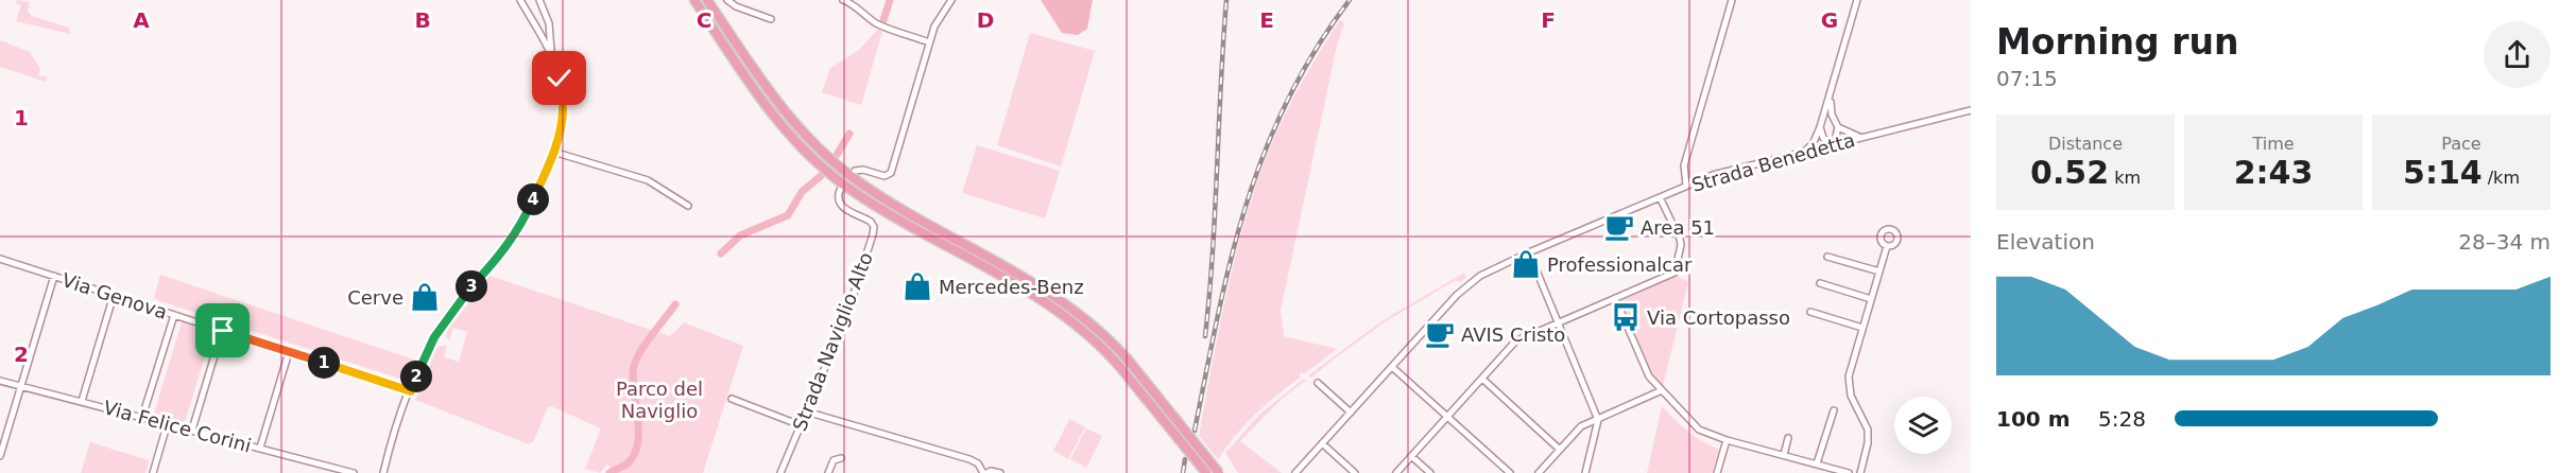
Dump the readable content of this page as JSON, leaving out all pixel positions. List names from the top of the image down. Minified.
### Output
{"streets":{"street":["Strada Benedetta","Via Genova","Strada Naviglio Alto","Via Felice Corini"]},"parks":["Parco del Naviglio"],"places":{"cafe":["Area 51","AVIS Cristo"],"shop":["Professionalcar","Mercedes-Benz","Cerve"],"bus stop":["Via Cortopasso"]},"page":{"heading":["Morning run","07:15"],"stats":[["Distance","0.52 km"],["Time","2:43"],["Pace","5:14 /km"]],"pins":["4","3","1","2"],"chart":["Elevation","28–34 m"],"list":[{"name":"100 m","note":"5:28"}]},"grid":{"columns":["A","B","C","D","E","F","G"],"rows":["1","2"]}}
